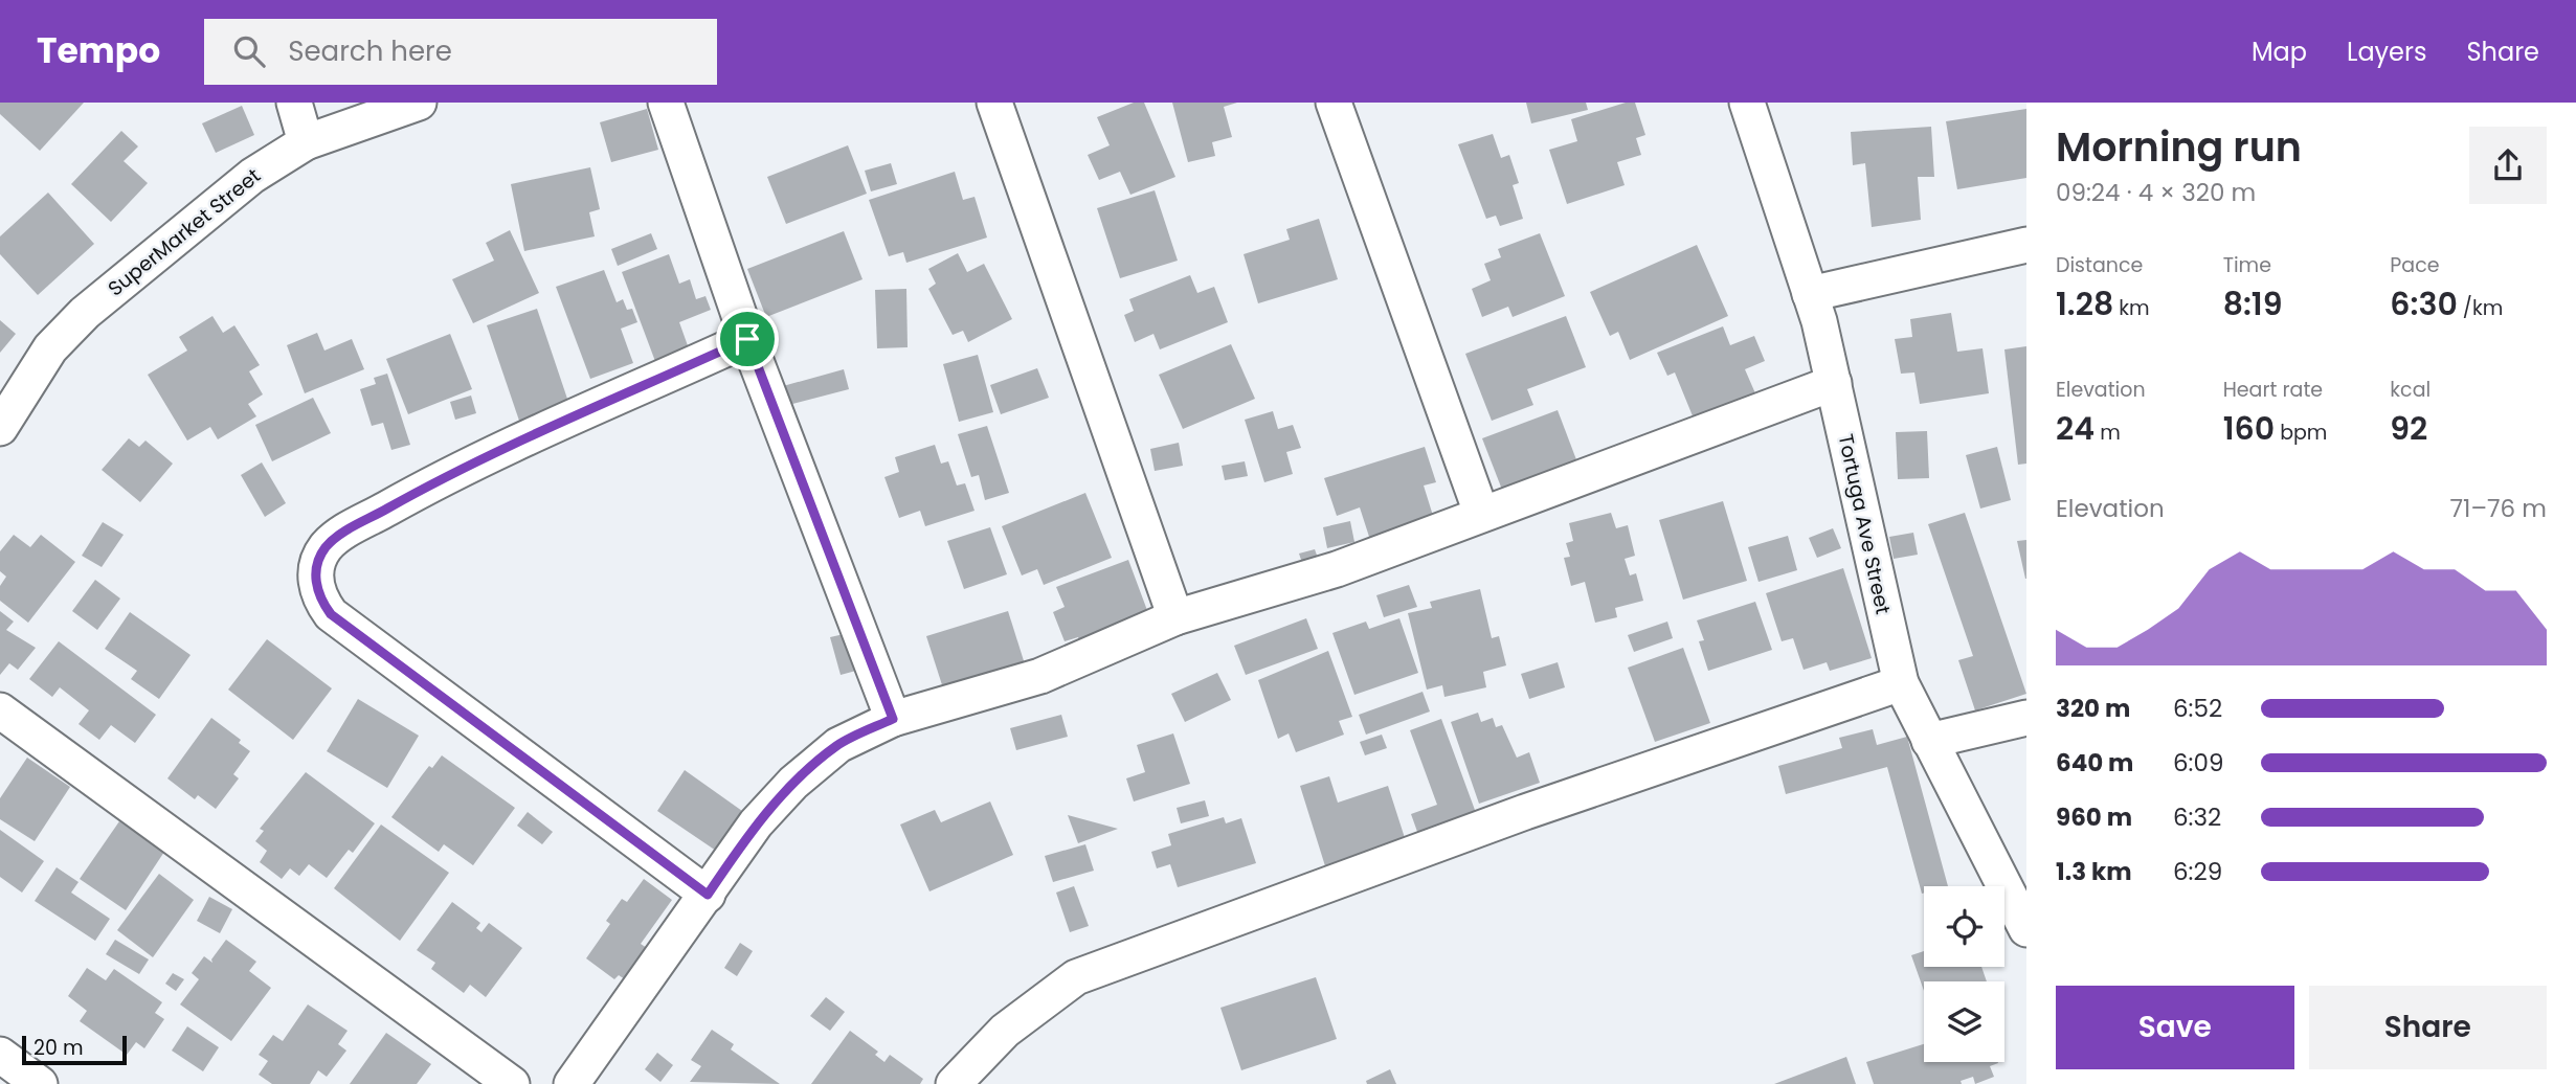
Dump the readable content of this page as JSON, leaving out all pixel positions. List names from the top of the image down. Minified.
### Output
{"streets":{"street":["SuperMarket Street","Tortuga Ave Street"]},"scale_bar":"20 m","page":{"header":"Tempo","search":"Search here","nav":["Map","Layers","Share"],"heading":["Morning run","09:24 · 4 × 320 m"],"stats":[["Distance","1.28 km"],["Time","8:19"],["Pace","6:30 /km"],["Elevation","24 m"],["Heart rate","160 bpm"],["kcal","92"]],"chart":["Elevation","71–76 m"],"list":[{"name":"320 m","note":"6:52"},{"name":"640 m","note":"6:09"},{"name":"960 m","note":"6:32"},{"name":"1.3 km","note":"6:29"}],"buttons":["Save","Share"],"scale":"20 m"}}
